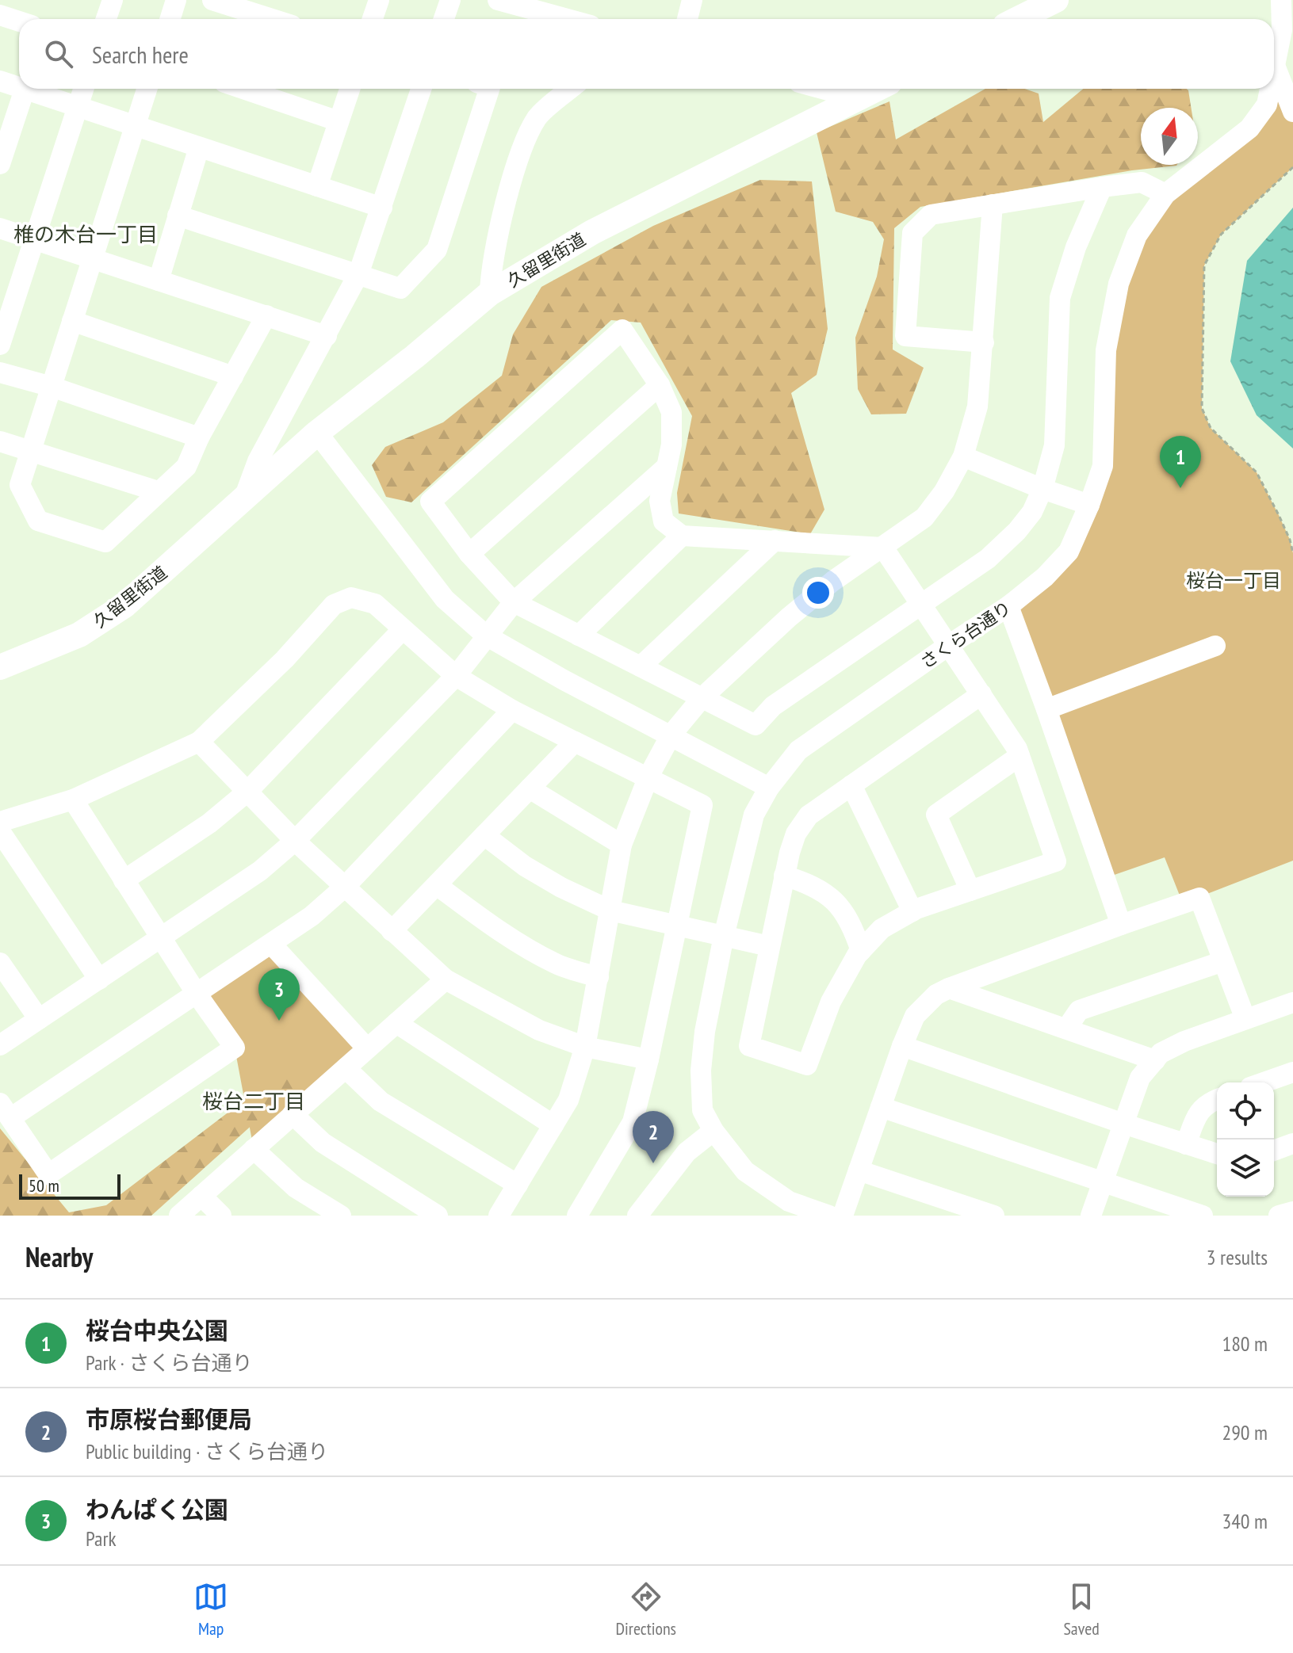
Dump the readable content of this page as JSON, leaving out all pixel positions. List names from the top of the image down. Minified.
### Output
{"streets":{"main road":["久留里街道"],"street":["さくら台通り"]},"districts":["椎の木台一丁目","桜台一丁目","桜台二丁目"],"scale_bar":"50 m","north":"top","page":{"search":"Search here","pins":["1","3","2"],"scale":"50 m","heading":["Nearby","3 results"],"list":[{"mark":"1","name":"桜台中央公園","note":"Park · さくら台通り","value":"180 m"},{"mark":"2","name":"市原桜台郵便局","note":"Public building · さくら台通り","value":"290 m"},{"mark":"3","name":"わんぱく公園","note":"Park","value":"340 m"}],"nav":["Map","Directions","Saved"]}}
